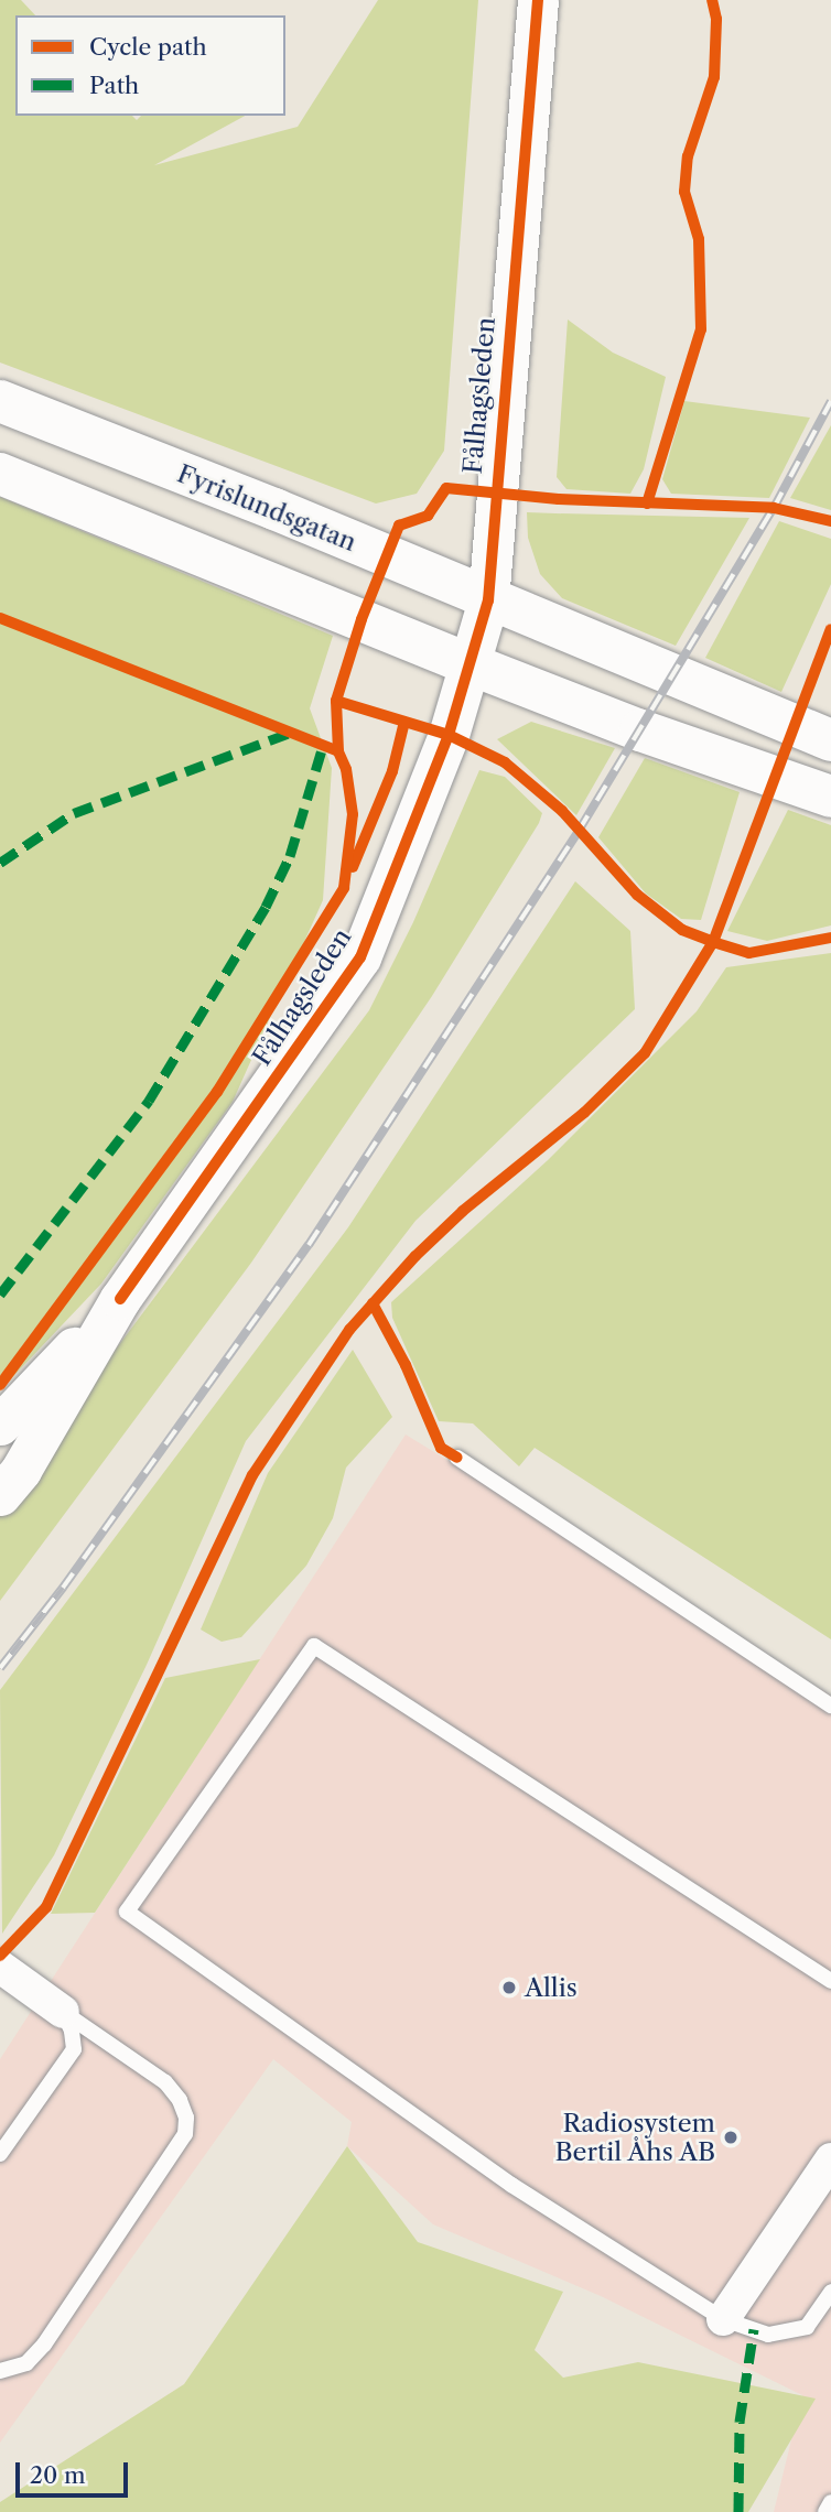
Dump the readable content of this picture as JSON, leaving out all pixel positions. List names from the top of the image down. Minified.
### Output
{"streets":{"main road":["Fyrislundsgatan"],"street":["Fålhagsleden"]},"crossings":[["Fålhagsleden","Fyrislundsgatan"]],"places":["Allis","Radiosystem Bertil Åhs AB"],"legend":["Cycle path","Path"],"scale_bar":"20 m"}
